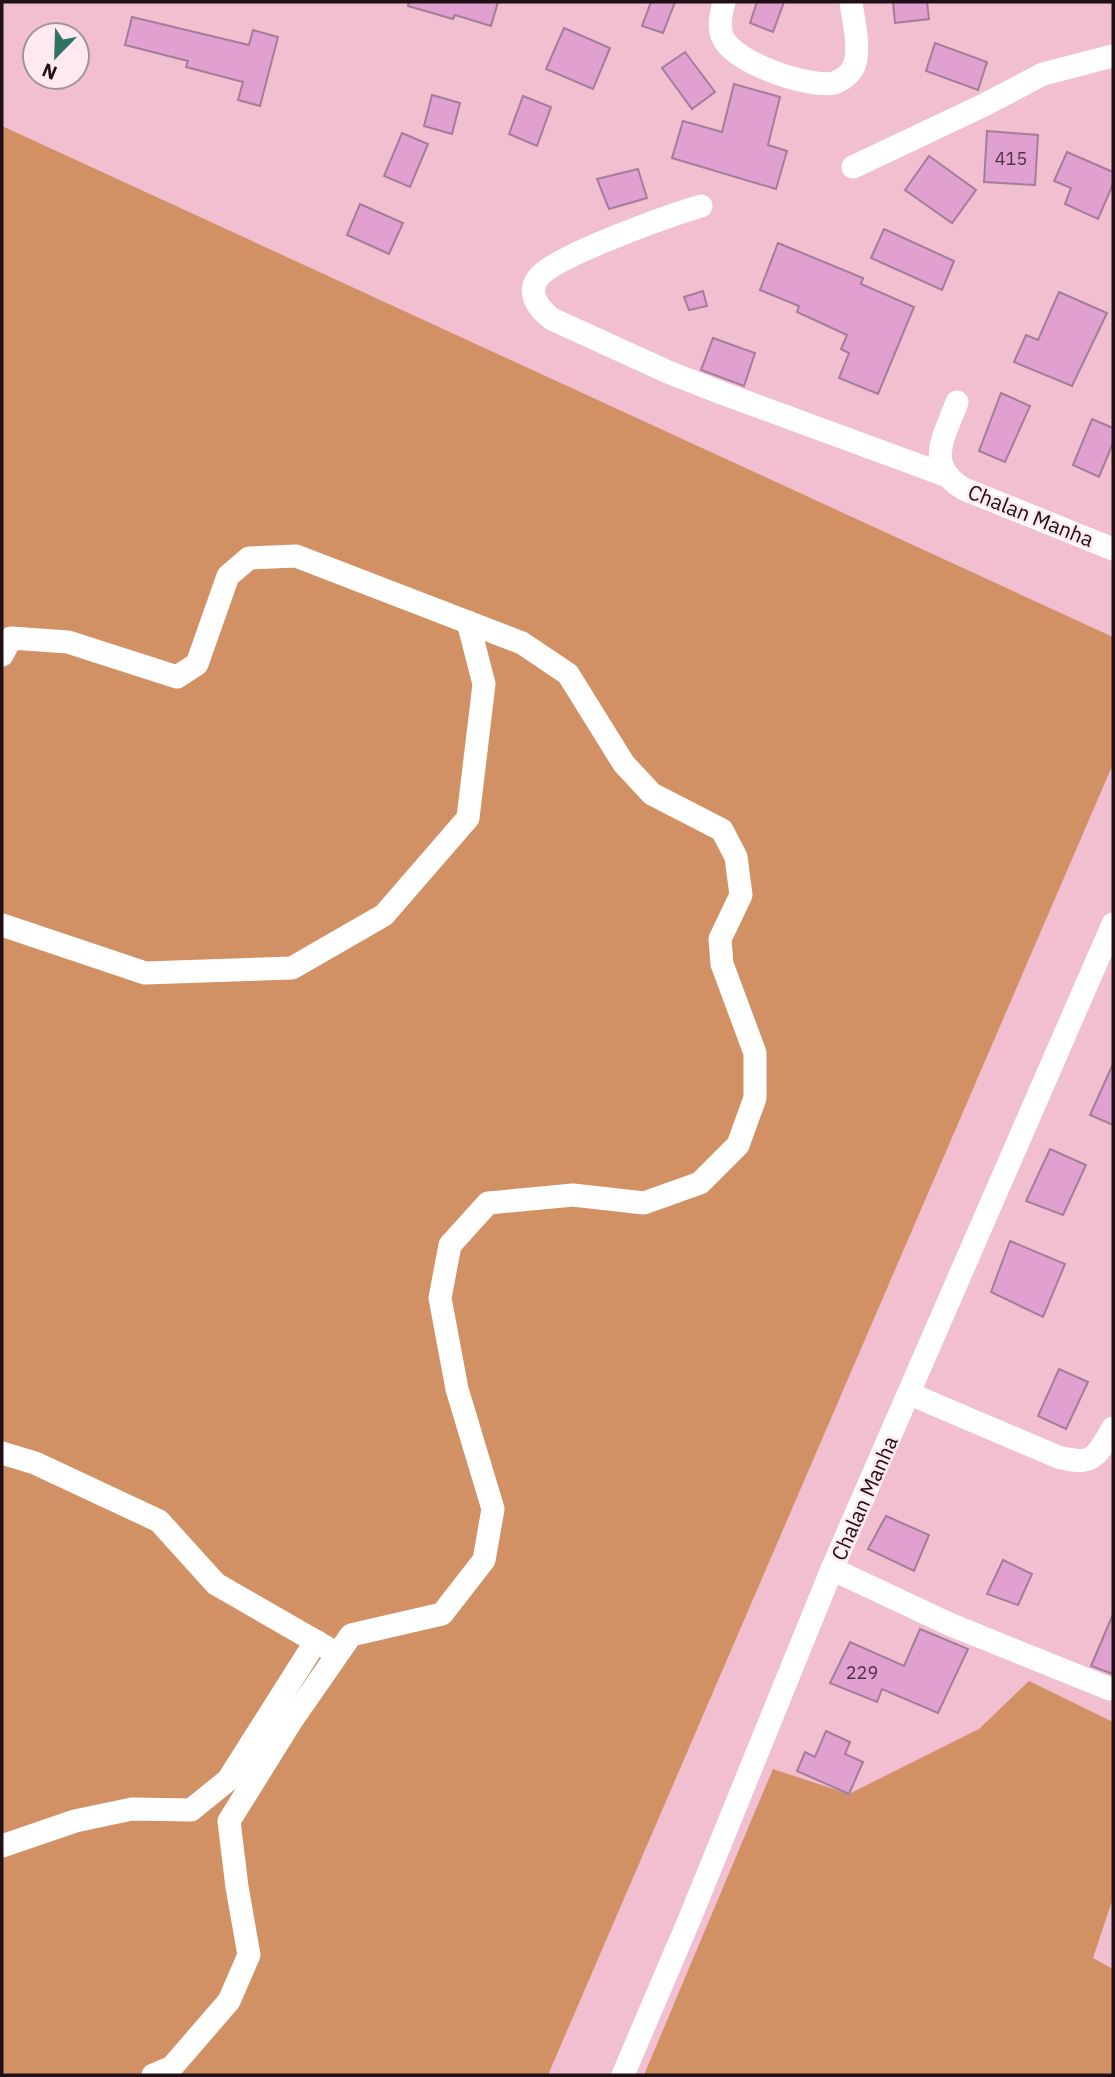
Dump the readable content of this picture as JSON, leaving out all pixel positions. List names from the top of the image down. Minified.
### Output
{"streets":{"street":["Chalan Manha"]},"house_numbers":["415","229"],"north":"bottom left"}
